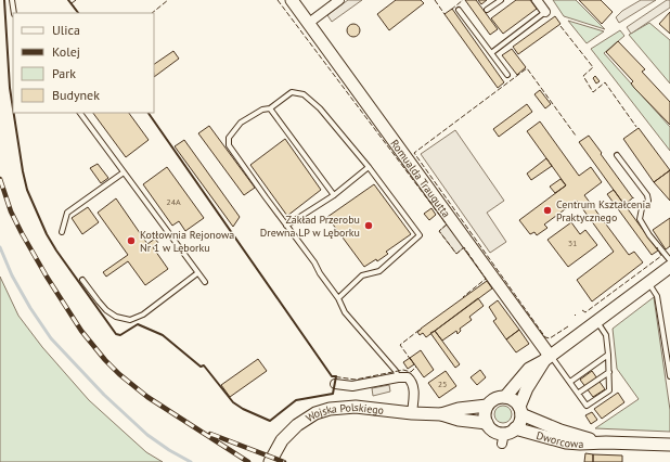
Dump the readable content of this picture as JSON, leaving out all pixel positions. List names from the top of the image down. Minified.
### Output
{"streets":{"street":["Romualda Traugutta","Wojska Polskiego","Dworcowa"]},"crossings":[["Wojska Polskiego","Dworcowa"]],"places":["Centrum Kształcenia Praktycznego","Zakład Przerobu Drewna LP w Lęborku","Kotłownia Rejonowa Nr 1 w Lęborku"],"house_numbers":["24A","31","25"],"legend":["Ulica","Kolej","Park","Budynek"]}
